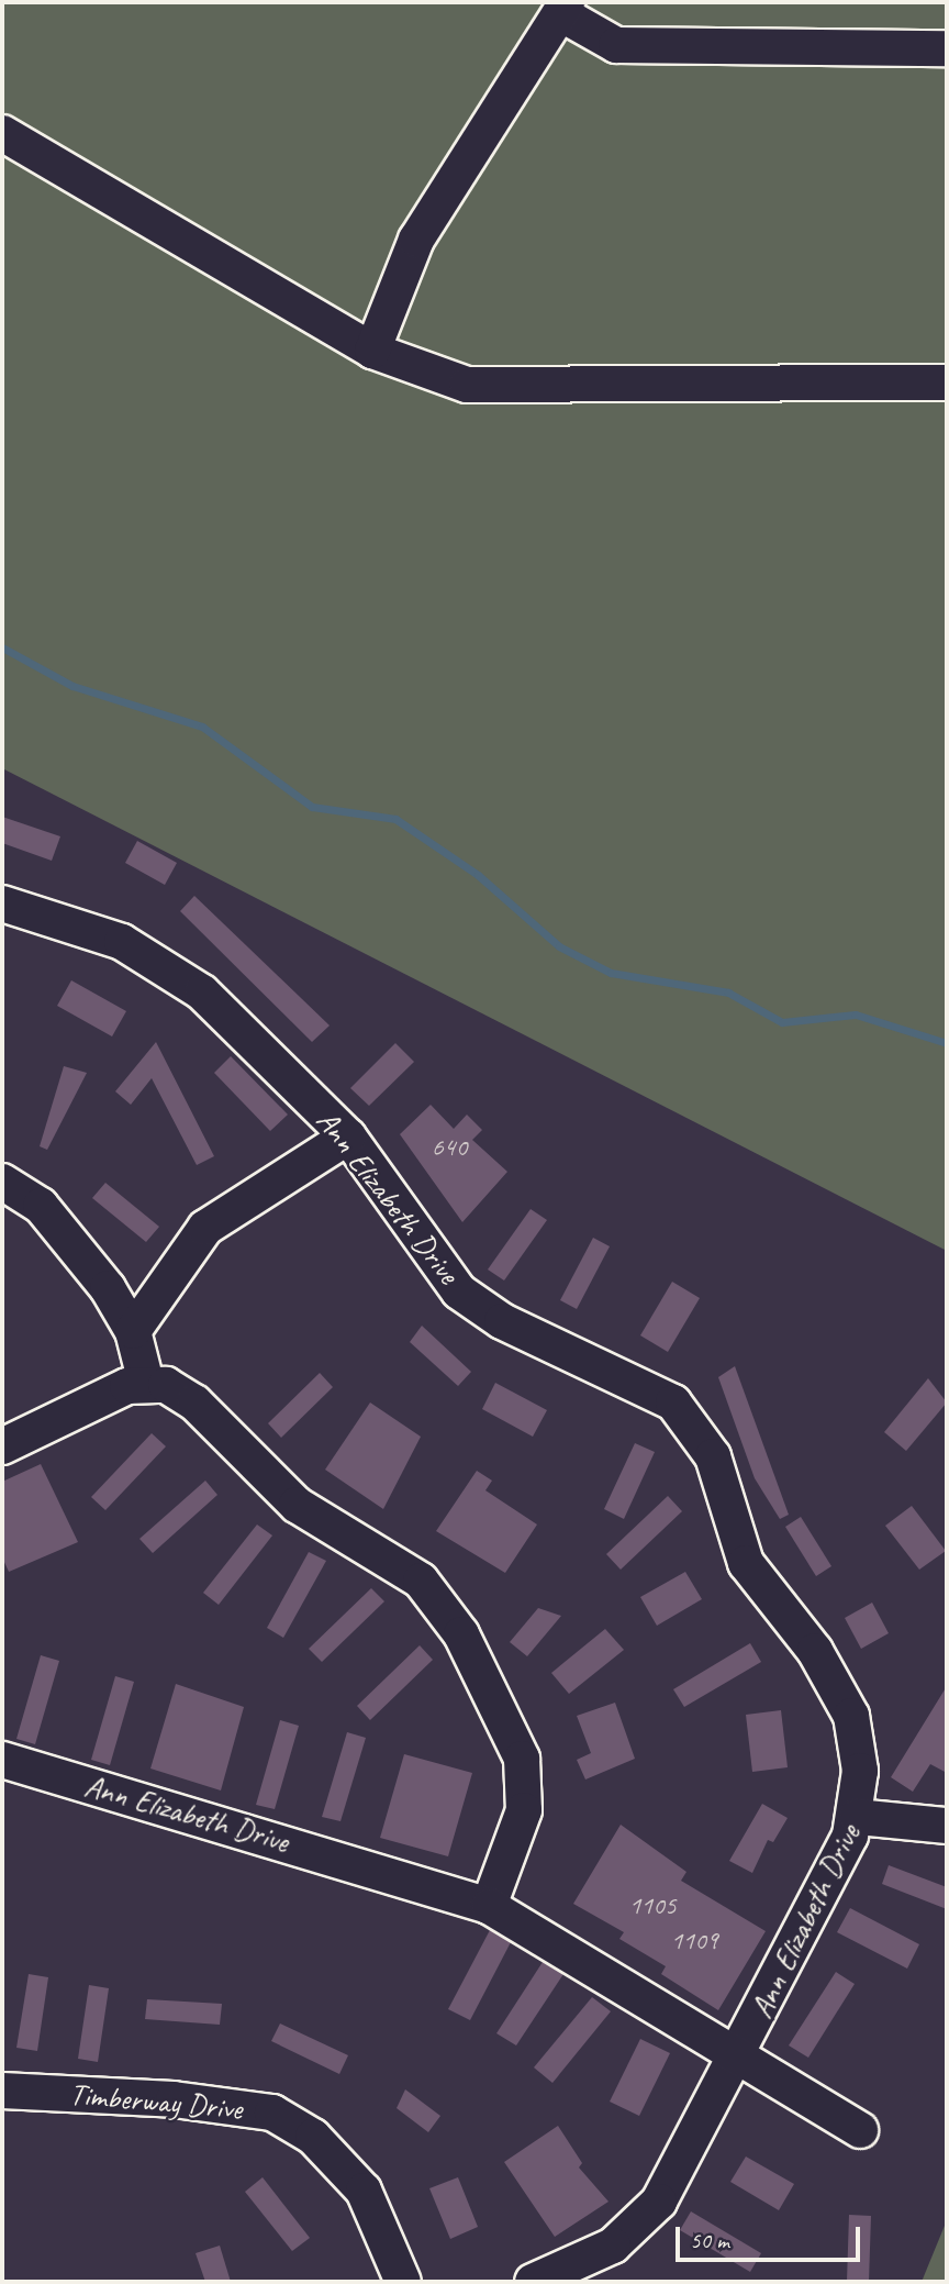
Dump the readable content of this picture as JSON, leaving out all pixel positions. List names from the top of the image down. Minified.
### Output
{"streets":{"street":["Ann Elizabeth Drive","Timberway Drive"]},"house_numbers":["640","1105","1109"],"scale_bar":"50 m"}
